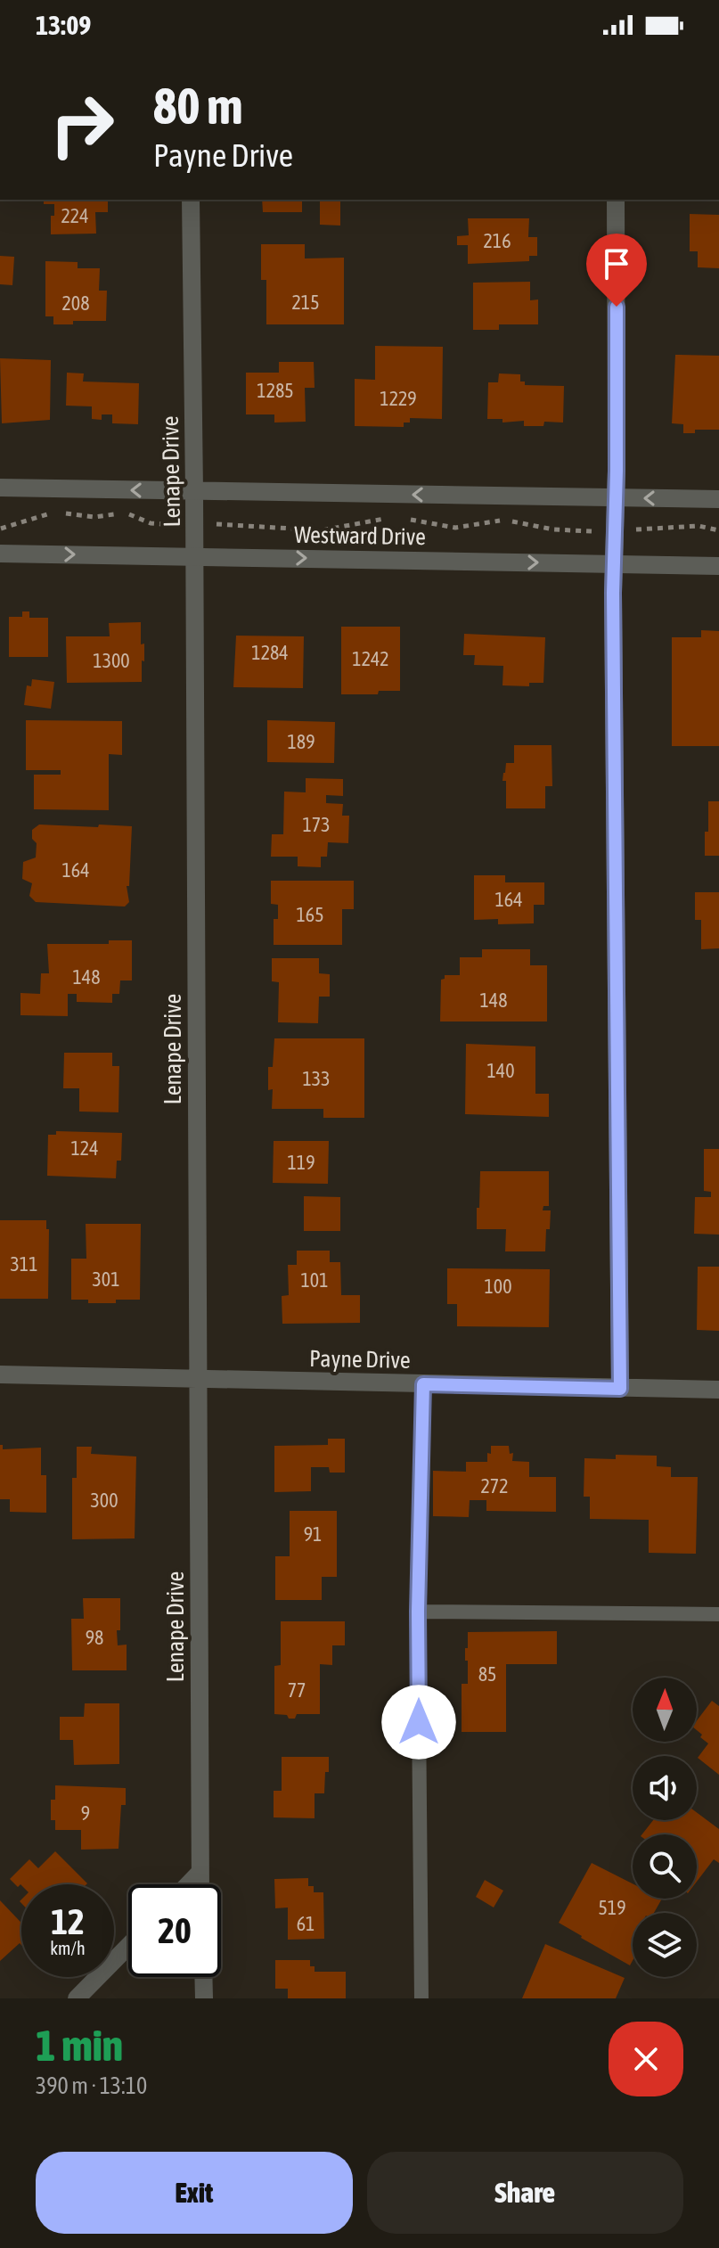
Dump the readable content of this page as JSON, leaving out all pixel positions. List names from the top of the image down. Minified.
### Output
{"streets":{"street":["Lenape Drive","Westward Drive","Payne Drive"]},"crossings":[["Lenape Drive","Westward Drive"],["Lenape Drive","Payne Drive"]],"house_numbers":["224","216","215","208","1285","1229","1284","1242","1300","189","173","164","164","165","148","148","140","133","124","119","311","301","101","100","272","300","91","98","85","77","9","519","61"],"north":"top","page":{"status":"13:09","turn":["80 m","Payne Drive"],"speed":"12 km/h","limit":"20","heading":["1 min","390 m · 13:10"],"buttons":["Exit","Share"]}}
